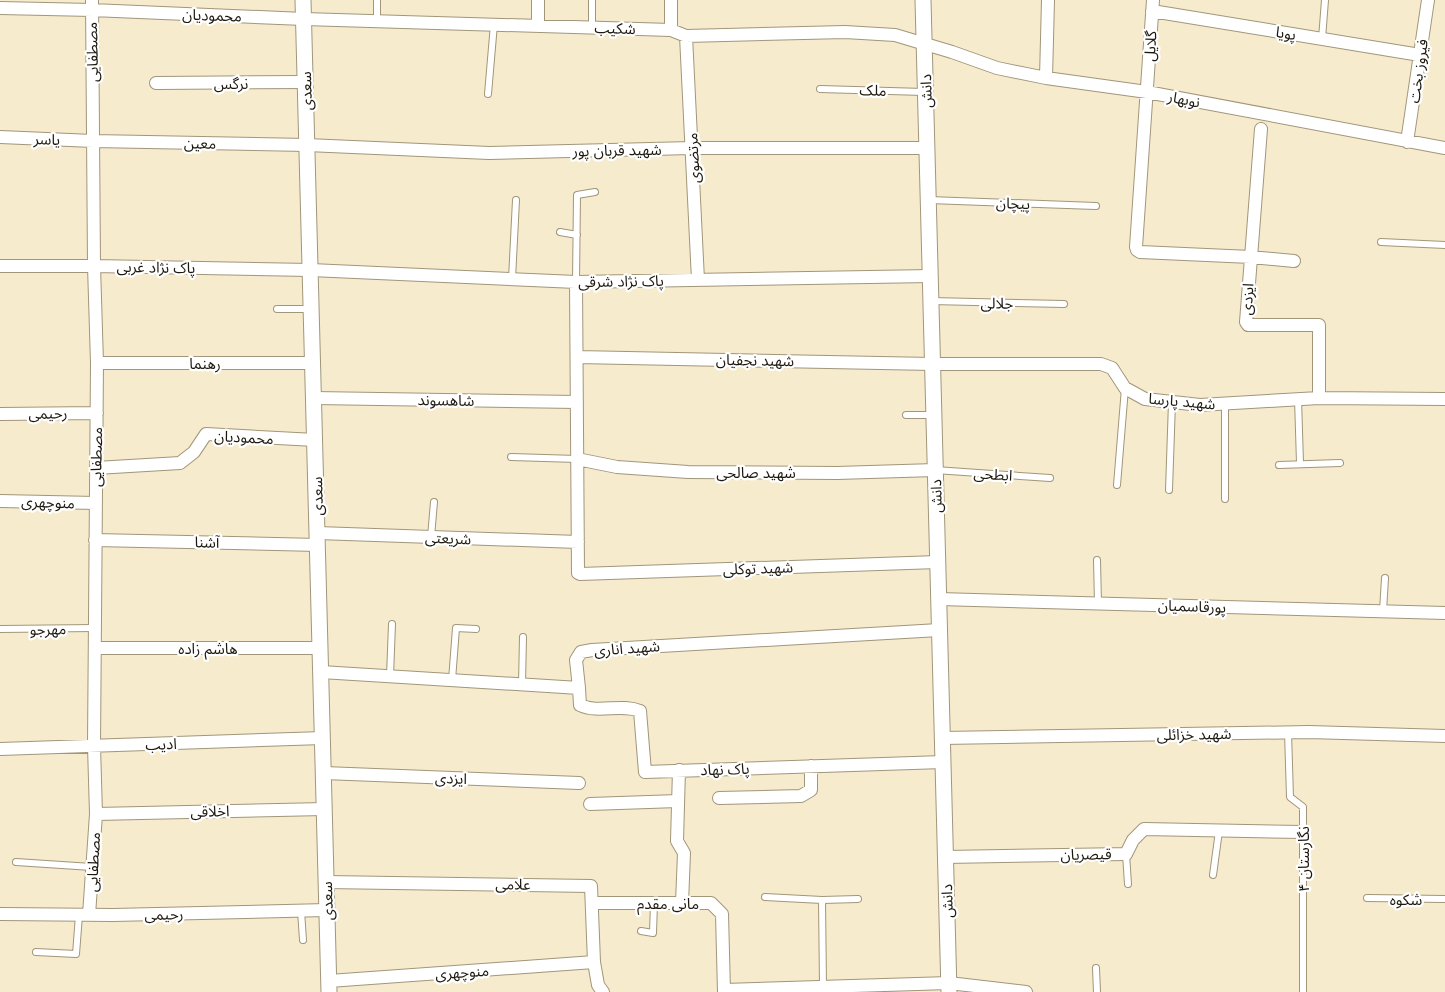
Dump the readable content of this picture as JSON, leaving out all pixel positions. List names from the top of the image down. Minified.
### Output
{"streets":{"street":["محمودیان","شکیب","پویا","گلایل","مصطفایی","فیروز بخت","نرگس","سعدی","دانش","نوبهار","یاسر","معین","شهید قربان پور","مرتضوی","پاک نژاد غربی","پاک نژاد شرقی","ایزدی","شهید نجفیان","رهنما","شاهسوند","شهید پارسا","رحیمی","شهید صالحی","منوچهری","شریعتی","آشنا","شهید توکلی","پورقاسمیان","هاشم زاده","شهید اناری","شهید خزائلی","ادیب","پاک نهاد","اخلاقی","قیصریان","علامی","مانی مقدم"],"lane":["ملک","پیچان","جلالی","ابطحی","مهرجو","نگارستان ۴","شکوه"]},"crossings":[["محمودیان","شکیب"],["محمودیان","مصطفایی"],["محمودیان","سعدی"],["شکیب","سعدی"],["شکیب","دانش"],["شکیب","نوبهار"],["شکیب","مرتضوی"],["پویا","گلایل"],["پویا","فیروز بخت"],["گلایل","نوبهار"],["گلایل","ایزدی"],["مصطفایی","یاسر"],["مصطفایی","معین"],["مصطفایی","پاک نژاد غربی"],["مصطفایی","رهنما"],["مصطفایی","رحیمی"],["مصطفایی","منوچهری"],["مصطفایی","آشنا"],["مصطفایی","مهرجو"],["مصطفایی","هاشم زاده"],["مصطفایی","ادیب"],["مصطفایی","اخلاقی"],["فیروز بخت","نوبهار"],["نرگس","سعدی"],["ملک","دانش"],["سعدی","معین"],["سعدی","شهید قربان پور"],["سعدی","پاک نژاد غربی"],["سعدی","پاک نژاد شرقی"],["سعدی","ایزدی"],["سعدی","رهنما"],["سعدی","شاهسوند"],["سعدی","رحیمی"],["سعدی","منوچهری"],["سعدی","شریعتی"],["سعدی","آشنا"],["سعدی","هاشم زاده"],["سعدی","ادیب"],["سعدی","اخلاقی"],["سعدی","علامی"],["دانش","نوبهار"],["دانش","شهید قربان پور"],["دانش","پیچان"],["دانش","پاک نژاد شرقی"],["دانش","جلالی"],["دانش","شهید نجفیان"],["دانش","شهید پارسا"],["دانش","شهید صالحی"],["دانش","ابطحی"],["دانش","شهید توکلی"],["دانش","پورقاسمیان"],["دانش","شهید اناری"],["دانش","شهید خزائلی"],["دانش","پاک نهاد"],["دانش","قیصریان"],["یاسر","معین"],["معین","شهید قربان پور"],["شهید قربان پور","مرتضوی"],["مرتضوی","پاک نژاد شرقی"],["پاک نژاد غربی","پاک نژاد شرقی"],["ایزدی","شهید پارسا"],["شهید نجفیان","شهید پارسا"],["شهید صالحی","ابطحی"],["منوچهری","علامی"],["شریعتی","آشنا"],["شریعتی","شهید توکلی"],["شهید اناری","پاک نهاد"],["شهید خزائلی","نگارستان ۴"],["قیصریان","نگارستان ۴"],["علامی","مانی مقدم"]]}
